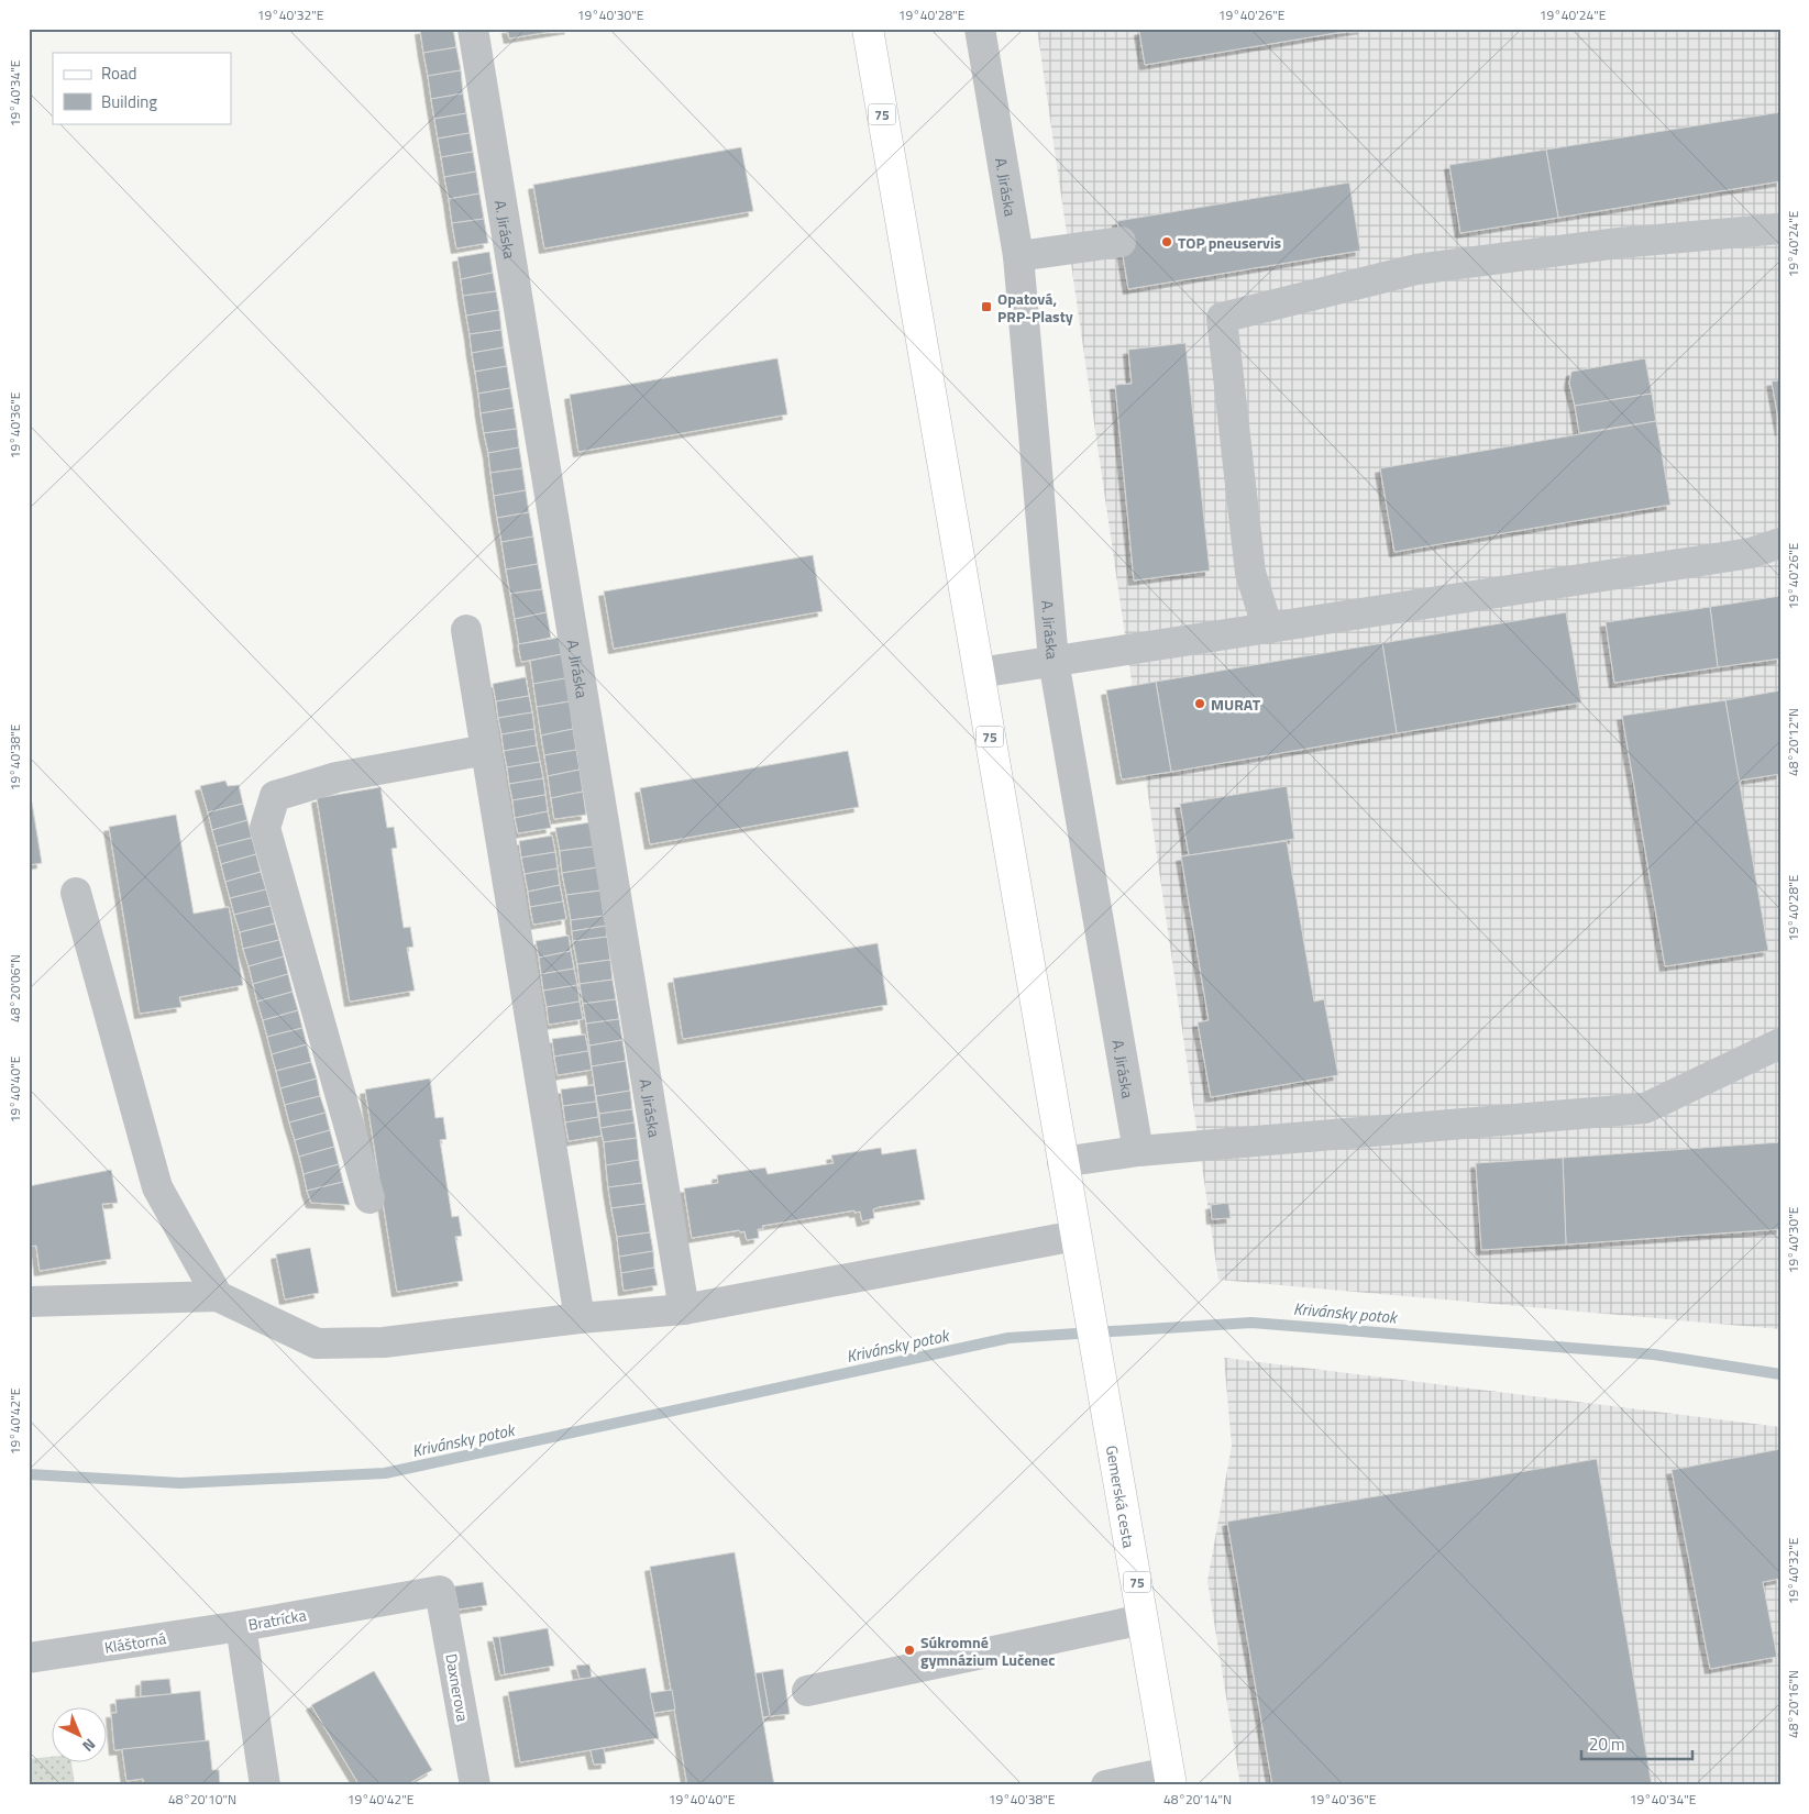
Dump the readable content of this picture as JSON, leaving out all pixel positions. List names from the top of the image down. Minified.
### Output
{"streets":{"main road":["75","Gemerská cesta"],"street":["A. Jiráska","Bratrícka","Kláštorná","Daxnerova"]},"crossings":[["75","Gemerská cesta"],["Bratrícka","Kláštorná"],["Bratrícka","Daxnerova"]],"water":["Krivánsky potok"],"places":{"other":["TOP pneuservis","MURAT","Súkromné gymnázium Lučenec"],"transit":["Opatová, PRP-Plasty"]},"legend":["Road","Building"],"scale_bar":"20 m","north":"bottom right","coordinates":["19°40'32\"E","19°40'30\"E","19°40'28\"E","19°40'26\"E","19°40'24\"E","19°40'34\"E","19°40'36\"E","48°20'12\"N","19°40'38\"E","48°20'06\"N","19°40'40\"E","19°40'42\"E","48°20'16\"N","48°20'10\"N","48°20'14\"N"]}
